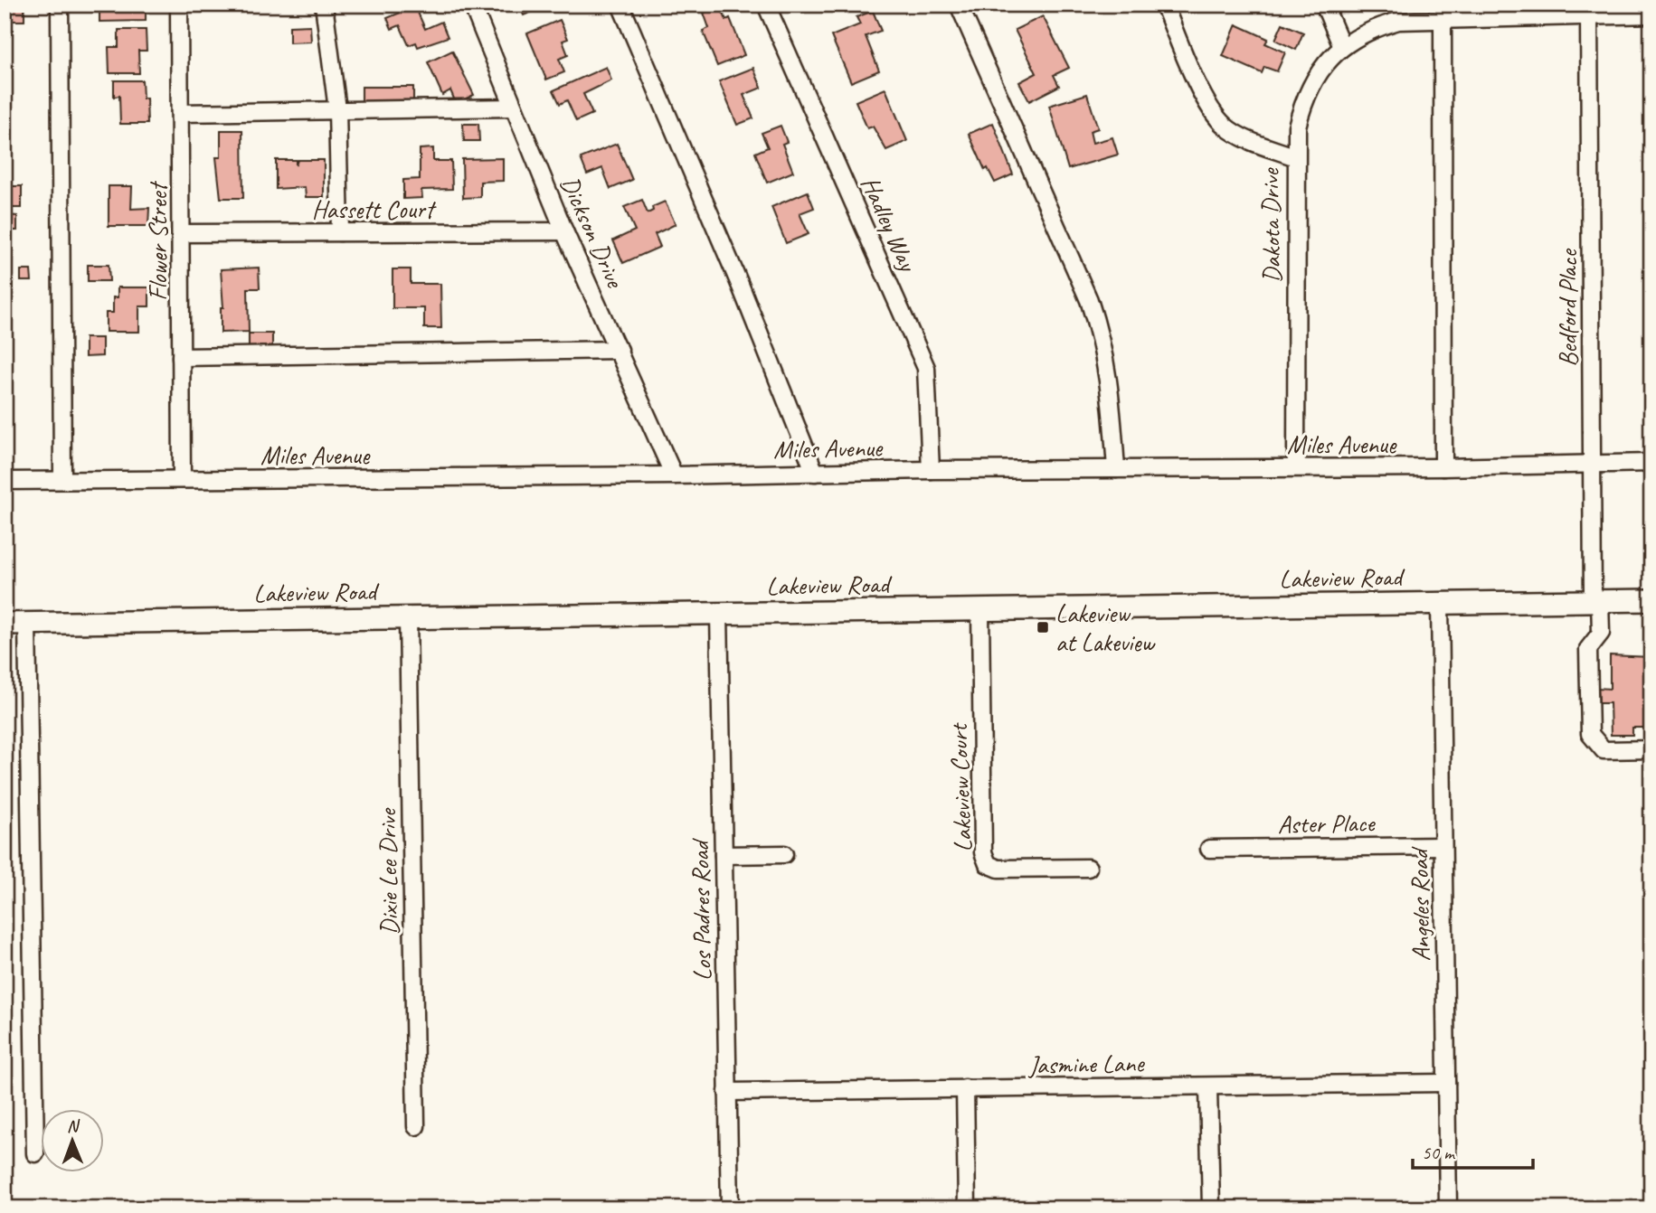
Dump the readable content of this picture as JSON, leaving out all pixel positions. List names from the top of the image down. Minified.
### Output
{"streets":{"main road":["Lakeview Road"],"street":["Hassett Court","Hadley Way","Dakota Drive","Dickson Drive","Flower Street","Bedford Place","Miles Avenue","Lakeview Court","Aster Place","Dixie Lee Drive","Angeles Road","Los Padres Road","Jasmine Lane"]},"crossings":[["Hassett Court","Dickson Drive"],["Hassett Court","Flower Street"],["Hadley Way","Miles Avenue"],["Dakota Drive","Miles Avenue"],["Dickson Drive","Miles Avenue"],["Flower Street","Miles Avenue"],["Bedford Place","Miles Avenue"],["Bedford Place","Lakeview Road"],["Lakeview Road","Lakeview Court"],["Lakeview Road","Dixie Lee Drive"],["Lakeview Road","Angeles Road"],["Lakeview Road","Los Padres Road"],["Aster Place","Angeles Road"],["Angeles Road","Jasmine Lane"],["Los Padres Road","Jasmine Lane"]],"places":{"transit":["Lakeview at Lakeview"]},"scale_bar":"50 m","north":"top"}
